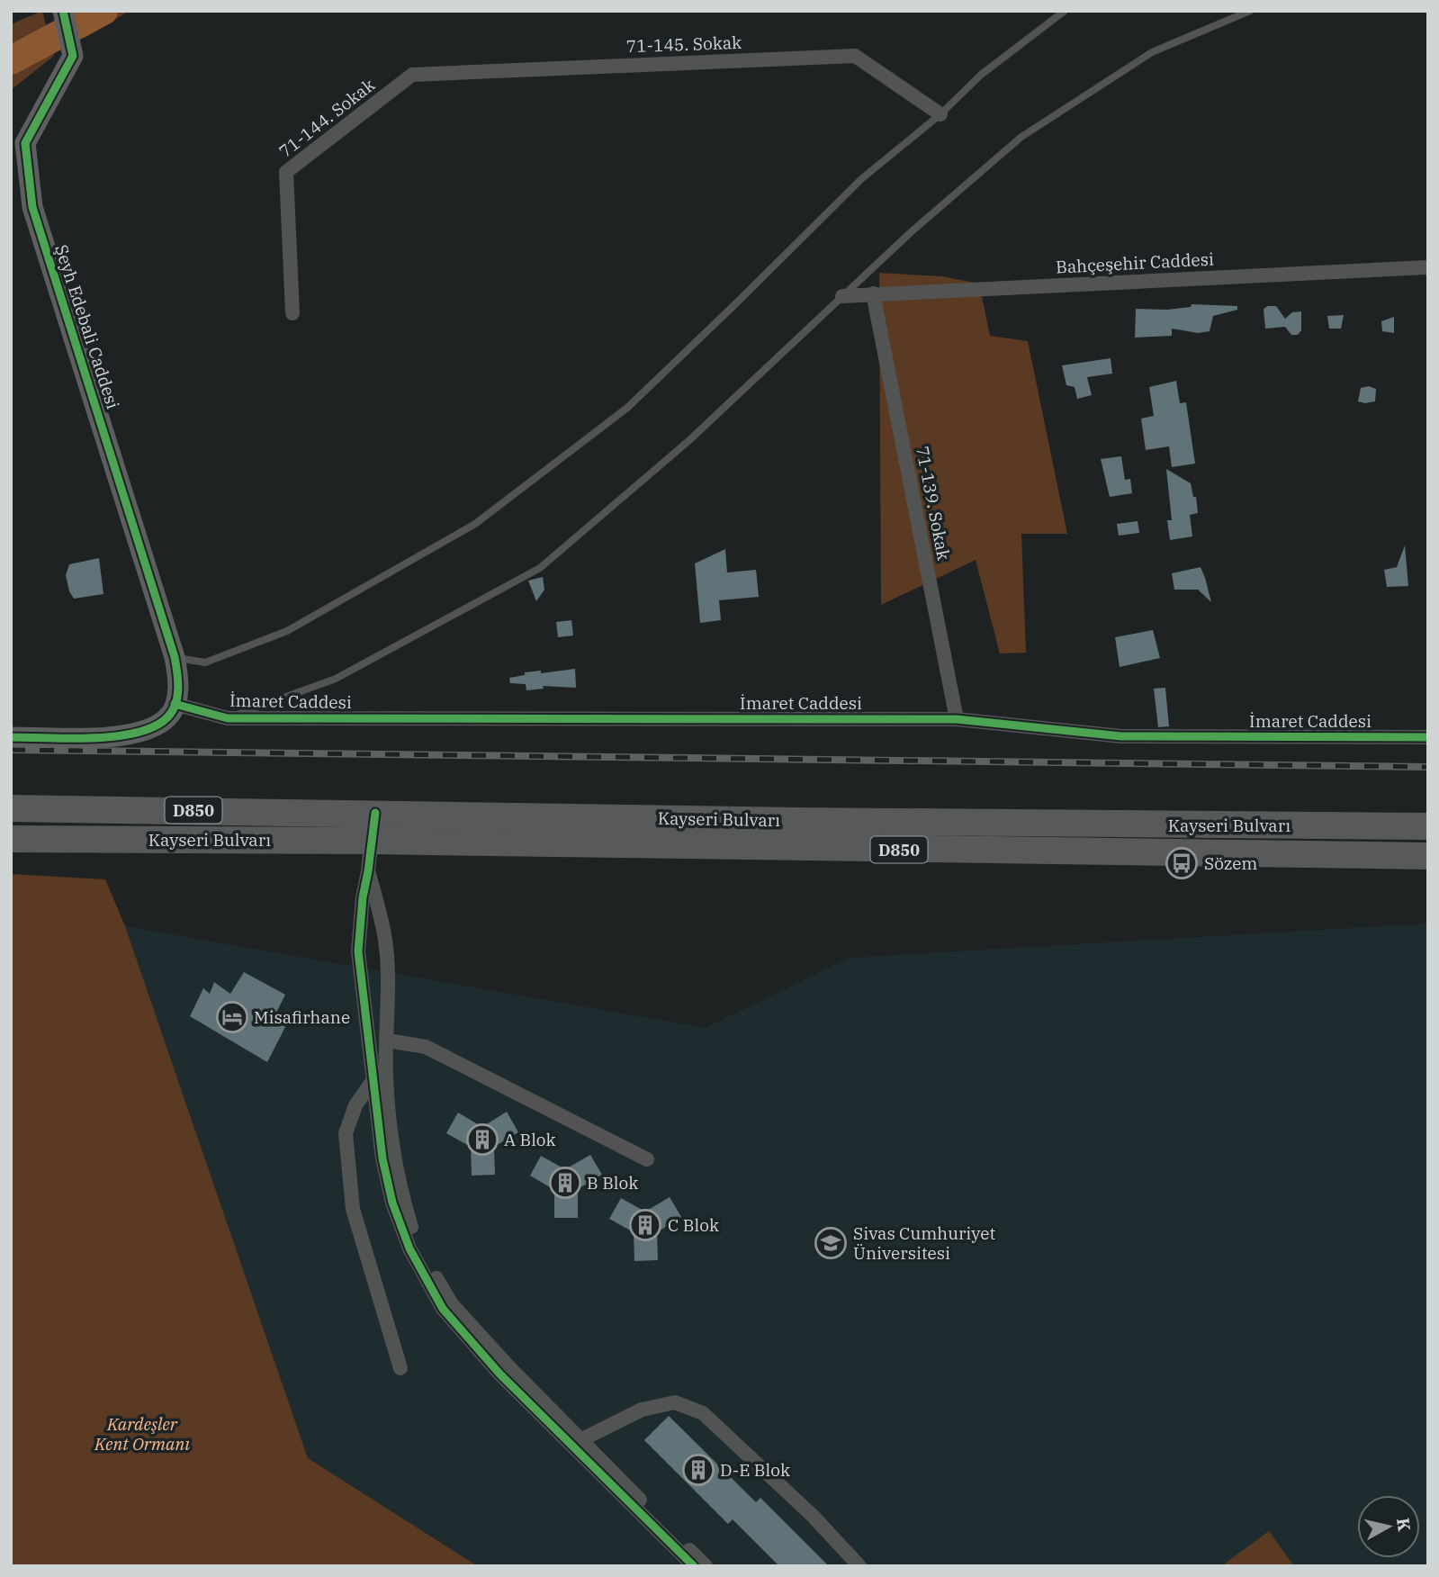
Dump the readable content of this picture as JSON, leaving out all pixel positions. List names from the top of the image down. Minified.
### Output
{"streets":{"highway":["D850","Kayseri Bulvarı"],"street":["71-145. Sokak","71-144. Sokak","Bahçeşehir Caddesi","Şeyh Edebali Caddesi","71-139. Sokak","İmaret Caddesi"]},"crossings":[["71-145. Sokak","71-144. Sokak"],["Bahçeşehir Caddesi","71-139. Sokak"],["Şeyh Edebali Caddesi","İmaret Caddesi"],["71-139. Sokak","İmaret Caddesi"]],"parks":["Kardeşler Kent Ormanı"],"places":{"bus stop":["Sözem"],"hotel":["Misafirhane"],"building":["A Blok","B Blok","C Blok","D-E Blok"],"school or university":["Sivas Cumhuriyet Üniversitesi"]},"north":"right"}
